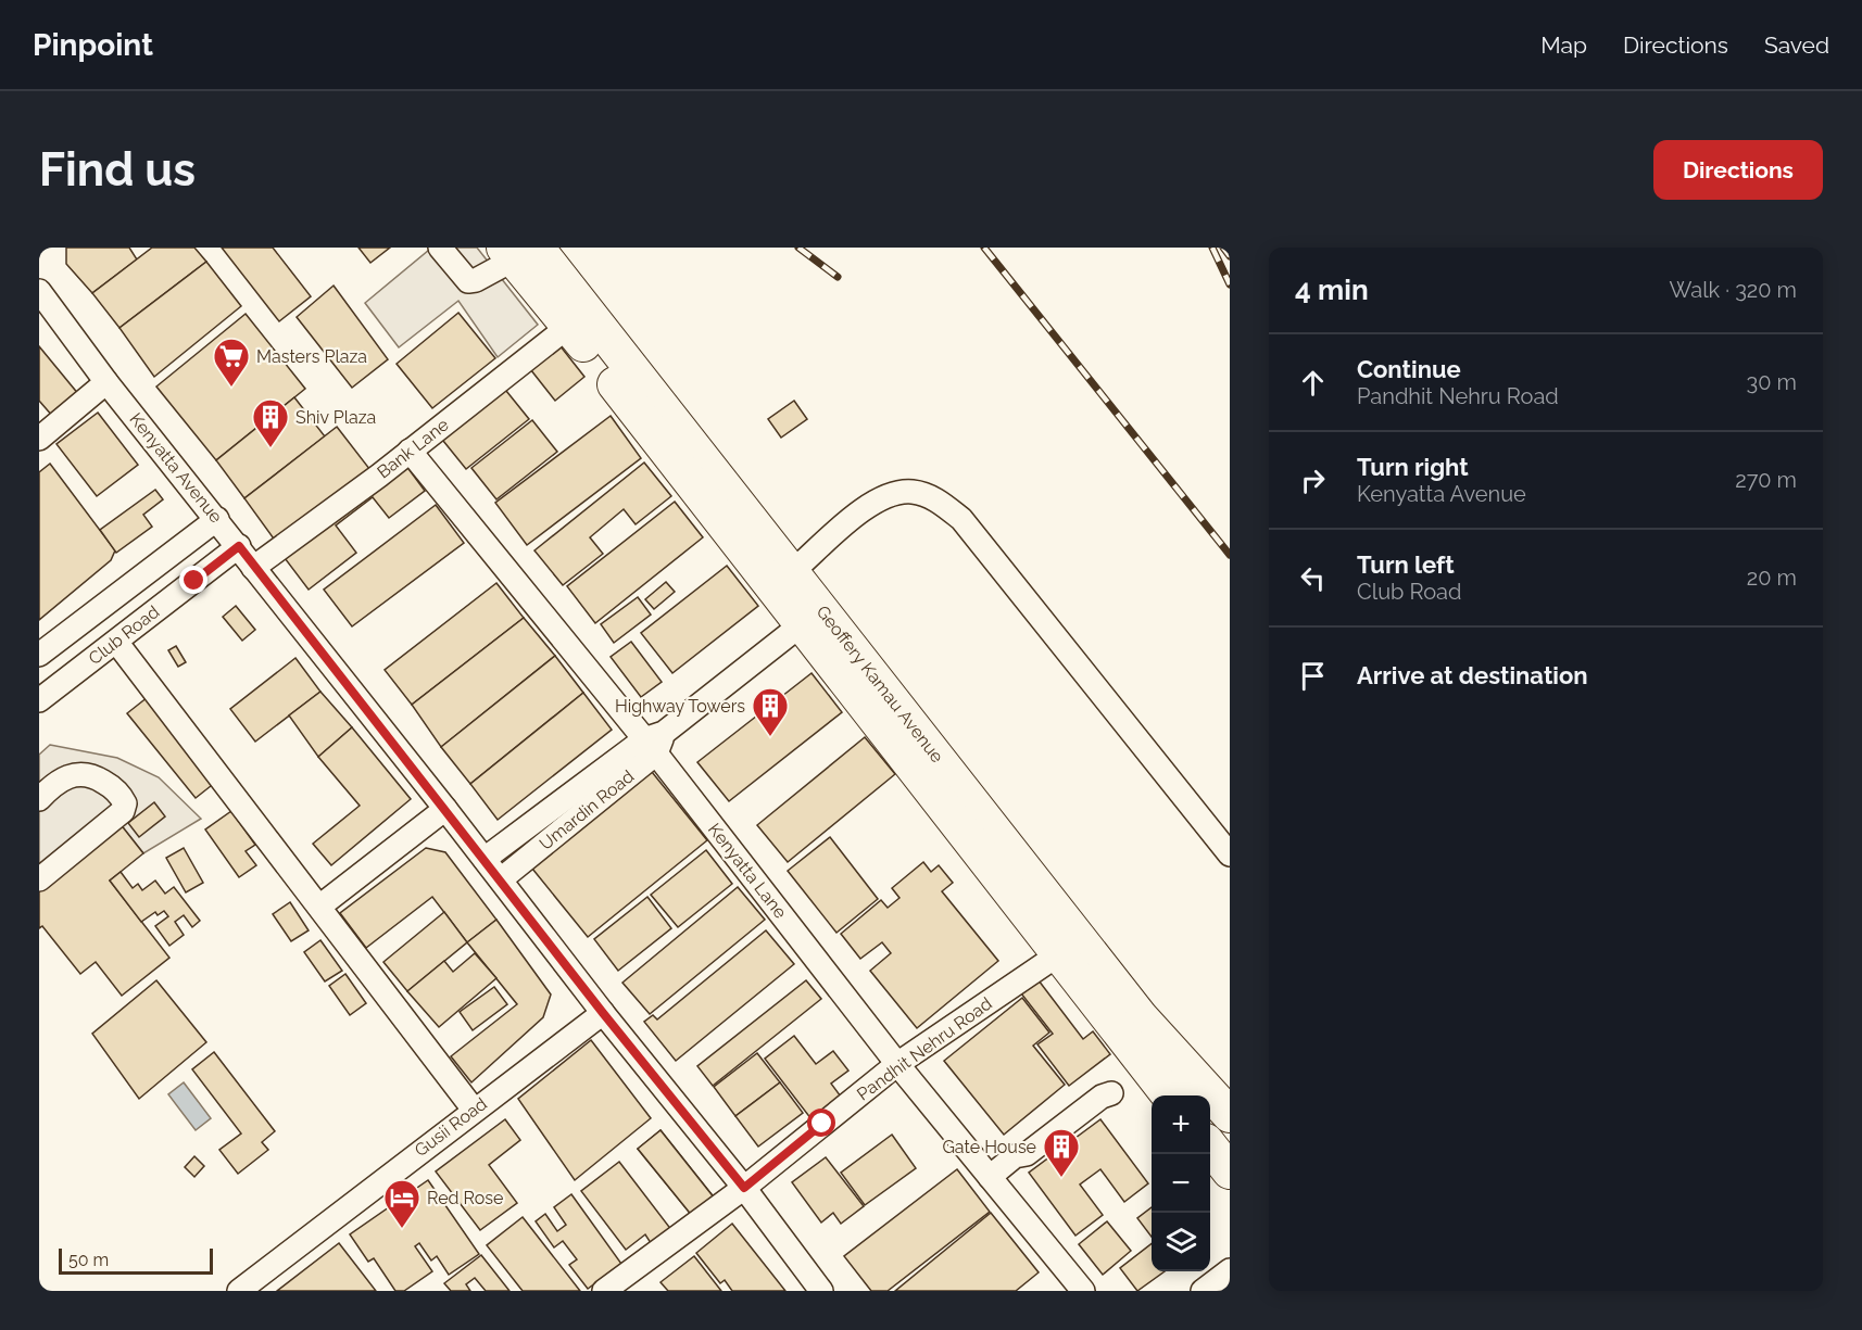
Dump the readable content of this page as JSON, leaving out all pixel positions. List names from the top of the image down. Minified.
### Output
{"streets":{"highway":["Geoffery Kamau Avenue"],"street":["Bank Lane","Kenyatta Avenue","Club Road","Umardin Road","Kenyatta Lane","Pandhit Nehru Road","Gusii Road"]},"crossings":[["Bank Lane","Kenyatta Avenue"],["Bank Lane","Geoffery Kamau Avenue"],["Bank Lane","Kenyatta Lane"],["Kenyatta Avenue","Club Road"],["Kenyatta Avenue","Umardin Road"],["Kenyatta Avenue","Pandhit Nehru Road"],["Kenyatta Avenue","Gusii Road"],["Geoffery Kamau Avenue","Umardin Road"],["Geoffery Kamau Avenue","Pandhit Nehru Road"],["Umardin Road","Kenyatta Lane"],["Kenyatta Lane","Pandhit Nehru Road"]],"places":{"supermarket":["Masters Plaza"],"building":["Shiv Plaza","Highway Towers","Gate House"],"hotel":["Red Rose"]},"scale_bar":"50 m","page":{"header":"Pinpoint","nav":["Map","Directions","Saved"],"buttons":"Directions","title":"Find us","heading":["4 min","Walk · 320 m"],"list":[["Continue","Pandhit Nehru Road","30 m"],["Turn right","Kenyatta Avenue","270 m"],["Turn left","Club Road","20 m"],"Arrive at destination"],"map_buttons":["+","−"],"scale":"50 m"}}
